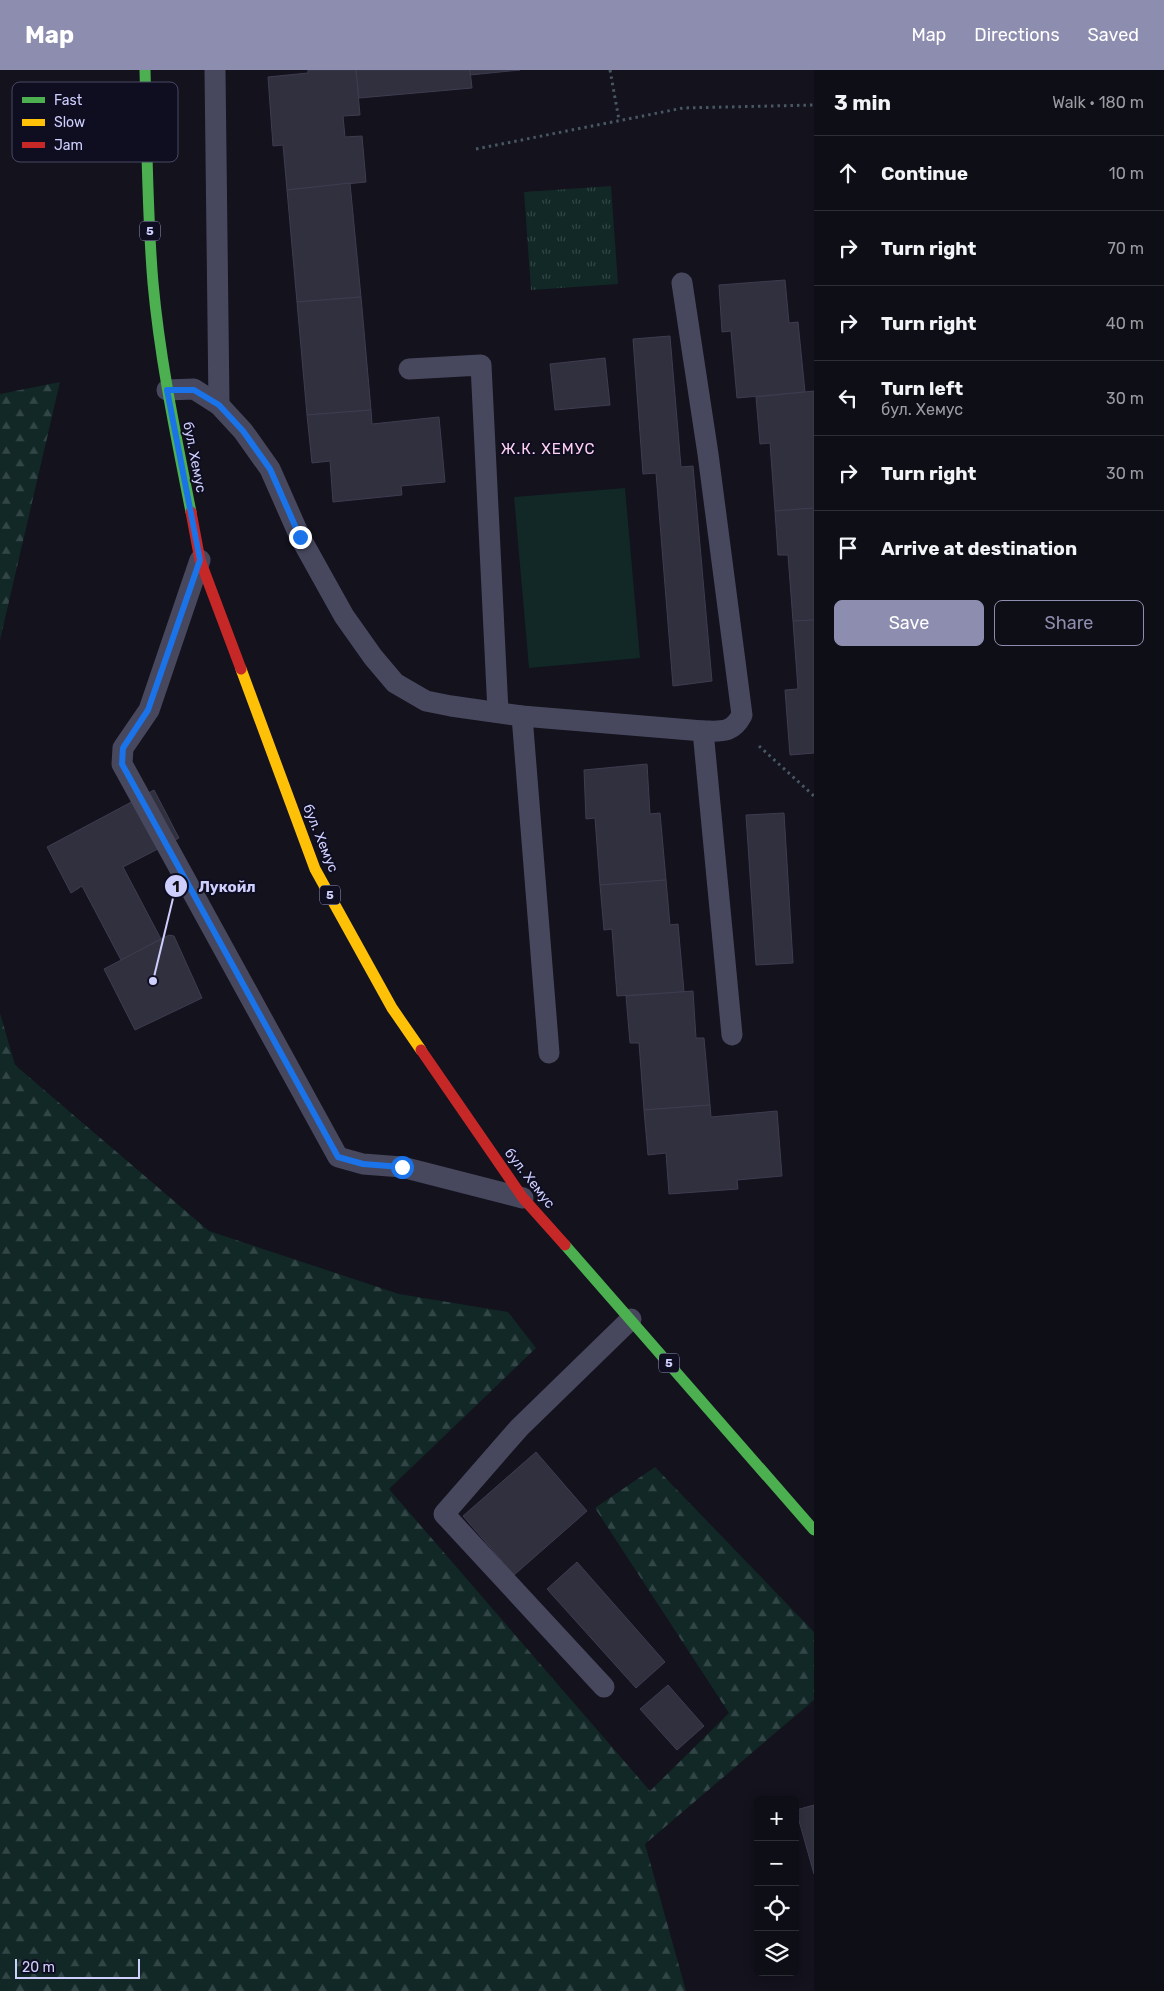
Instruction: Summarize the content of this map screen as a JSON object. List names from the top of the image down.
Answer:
{
  "streets": {
    "main road": ["5", "бул. Хемус"]
  },
  "districts": ["Ж.К. ХЕМУС"],
  "places": ["Лукойл"],
  "legend": ["Fast", "Slow", "Jam"],
  "scale_bar": "20 m",
  "page": {
    "header": "Map",
    "nav": ["Map", "Directions", "Saved"],
    "heading": ["3 min", "Walk · 180 m"],
    "list": [
      ["Continue", "10 m"],
      ["Turn right", "70 m"],
      ["Turn right", "40 m"],
      ["Turn left", "бул. Хемус", "30 m"],
      ["Turn right", "30 m"],
      "Arrive at destination"
    ],
    "buttons": ["Save", "Share"],
    "map_buttons": ["+", "−"],
    "scale": "20 m"
  }
}
